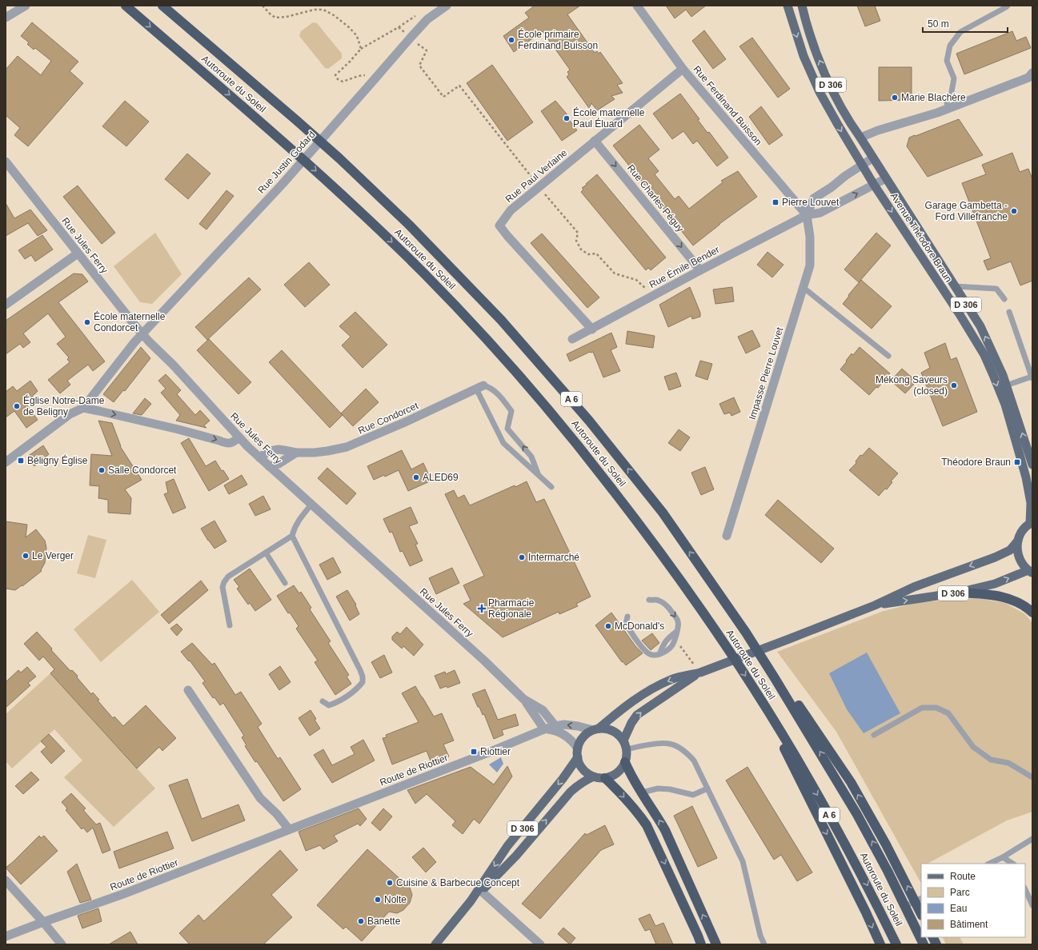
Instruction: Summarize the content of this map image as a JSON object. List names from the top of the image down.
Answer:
{
  "streets": {
    "highway": ["Autoroute du Soleil", "A 6"],
    "main road": ["D 306", "Avenue Théodore Braun"],
    "street": [
      "Rue Ferdinand Buisson",
      "Rue Justin Godard",
      "Rue Paul Verlaine",
      "Rue Charles Péguy",
      "Rue Jules Ferry",
      "Rue Émile Bender",
      "Impasse Pierre Louvet",
      "Rue Condorcet",
      "Route de Riottier"
    ]
  },
  "crossings": [
    ["D 306", "Route de Riottier"],
    ["Rue Ferdinand Buisson", "Rue Paul Verlaine"],
    ["Rue Ferdinand Buisson", "Rue Émile Bender"],
    ["Rue Ferdinand Buisson", "Impasse Pierre Louvet"],
    ["Rue Justin Godard", "Rue Jules Ferry"],
    ["Rue Paul Verlaine", "Rue Charles Péguy"],
    ["Rue Paul Verlaine", "Rue Émile Bender"],
    ["Rue Charles Péguy", "Rue Émile Bender"],
    ["Avenue Théodore Braun", "Rue Émile Bender"],
    ["Rue Jules Ferry", "Rue Condorcet"],
    ["Rue Jules Ferry", "Route de Riottier"],
    ["Rue Émile Bender", "Impasse Pierre Louvet"]
  ],
  "one_way": ["Rue Charles Péguy"],
  "places": {
    "other": [
      "École primaire Ferdinand Buisson",
      "Marie Blachère",
      "École maternelle Paul Éluard",
      "Garage Gambetta - Ford Villefranche",
      "École maternelle Condorcet",
      "Mékong Saveurs (closed)",
      "Église Notre-Dame de Beligny",
      "Salle Condorcet",
      "ALED69",
      "Le Verger",
      "Intermarché",
      "McDonald's",
      "Cuisine & Barbecue Concept",
      "Nolte",
      "Banette"
    ],
    "transit": [
      "Pierre Louvet",
      "Béligny Église",
      "Théodore Braun",
      "Riottier"
    ],
    "health": ["Pharmacie Régionale"]
  },
  "legend": [
    "Route",
    "Parc",
    "Eau",
    "Bâtiment"
  ],
  "scale_bar": "50 m"
}
